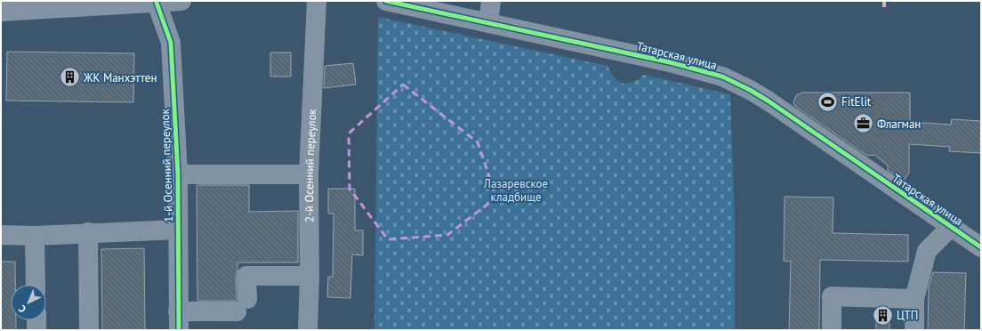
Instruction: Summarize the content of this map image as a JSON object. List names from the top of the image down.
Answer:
{
  "streets": {
    "street": ["Татарская улица", "1-й Осенний переулок", "2-й Осенний переулок"]
  },
  "parks": ["Лазаревское кладбище"],
  "places": {
    "building": ["ЖК Манхэттен", "ЦТП"],
    "sports": ["FitElit"],
    "office": ["Флагман"]
  },
  "north": "bottom left"
}
